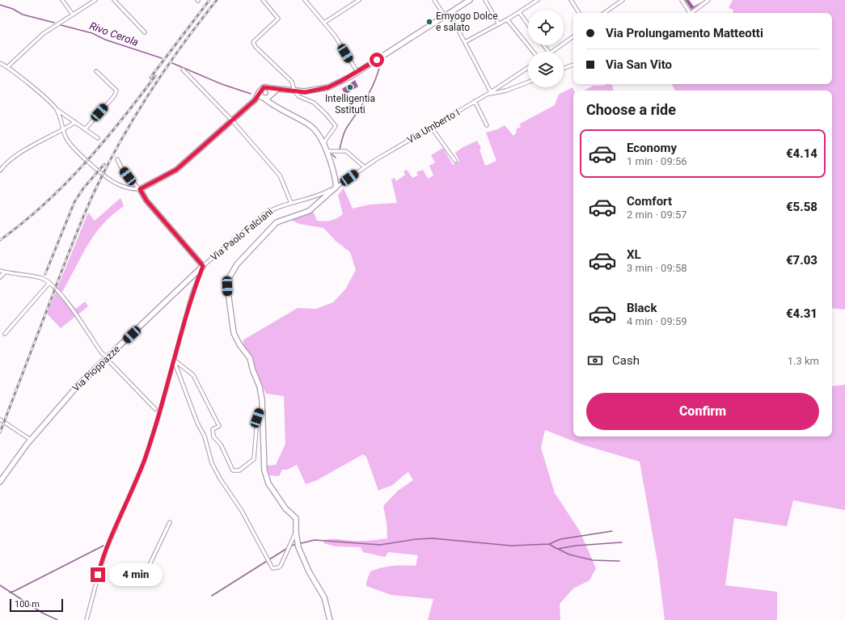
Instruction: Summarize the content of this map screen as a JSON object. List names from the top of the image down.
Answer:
{
  "streets": {
    "street": ["Via Umberto I", "Via Paolo Falciani", "Via Pioppazze"]
  },
  "crossings": [
    ["Via Umberto I", "Via Paolo Falciani"],
    ["Via Paolo Falciani", "Via Pioppazze"]
  ],
  "water": ["Rivo Cerola"],
  "places": ["Emyogo Dolce e salato", "Intelligentia Sstituti"],
  "scale_bar": "100 m",
  "page": {
    "banner": ["Via Prolungamento Matteotti", "Via San Vito"],
    "heading": "Choose a ride",
    "list": [
      {
        "name": "Economy",
        "note": "1 min · 09:56",
        "value": "€4.14"
      },
      {
        "name": "Comfort",
        "note": "2 min · 09:57",
        "value": "€5.58"
      },
      {
        "name": "XL",
        "note": "3 min · 09:58",
        "value": "€7.03"
      },
      {
        "name": "Black",
        "note": "4 min · 09:59",
        "value": "€4.31"
      }
    ],
    "pay": ["Cash", "1.3 km"],
    "buttons": "Confirm",
    "bubble": "4 min",
    "scale": "100 m"
  }
}
